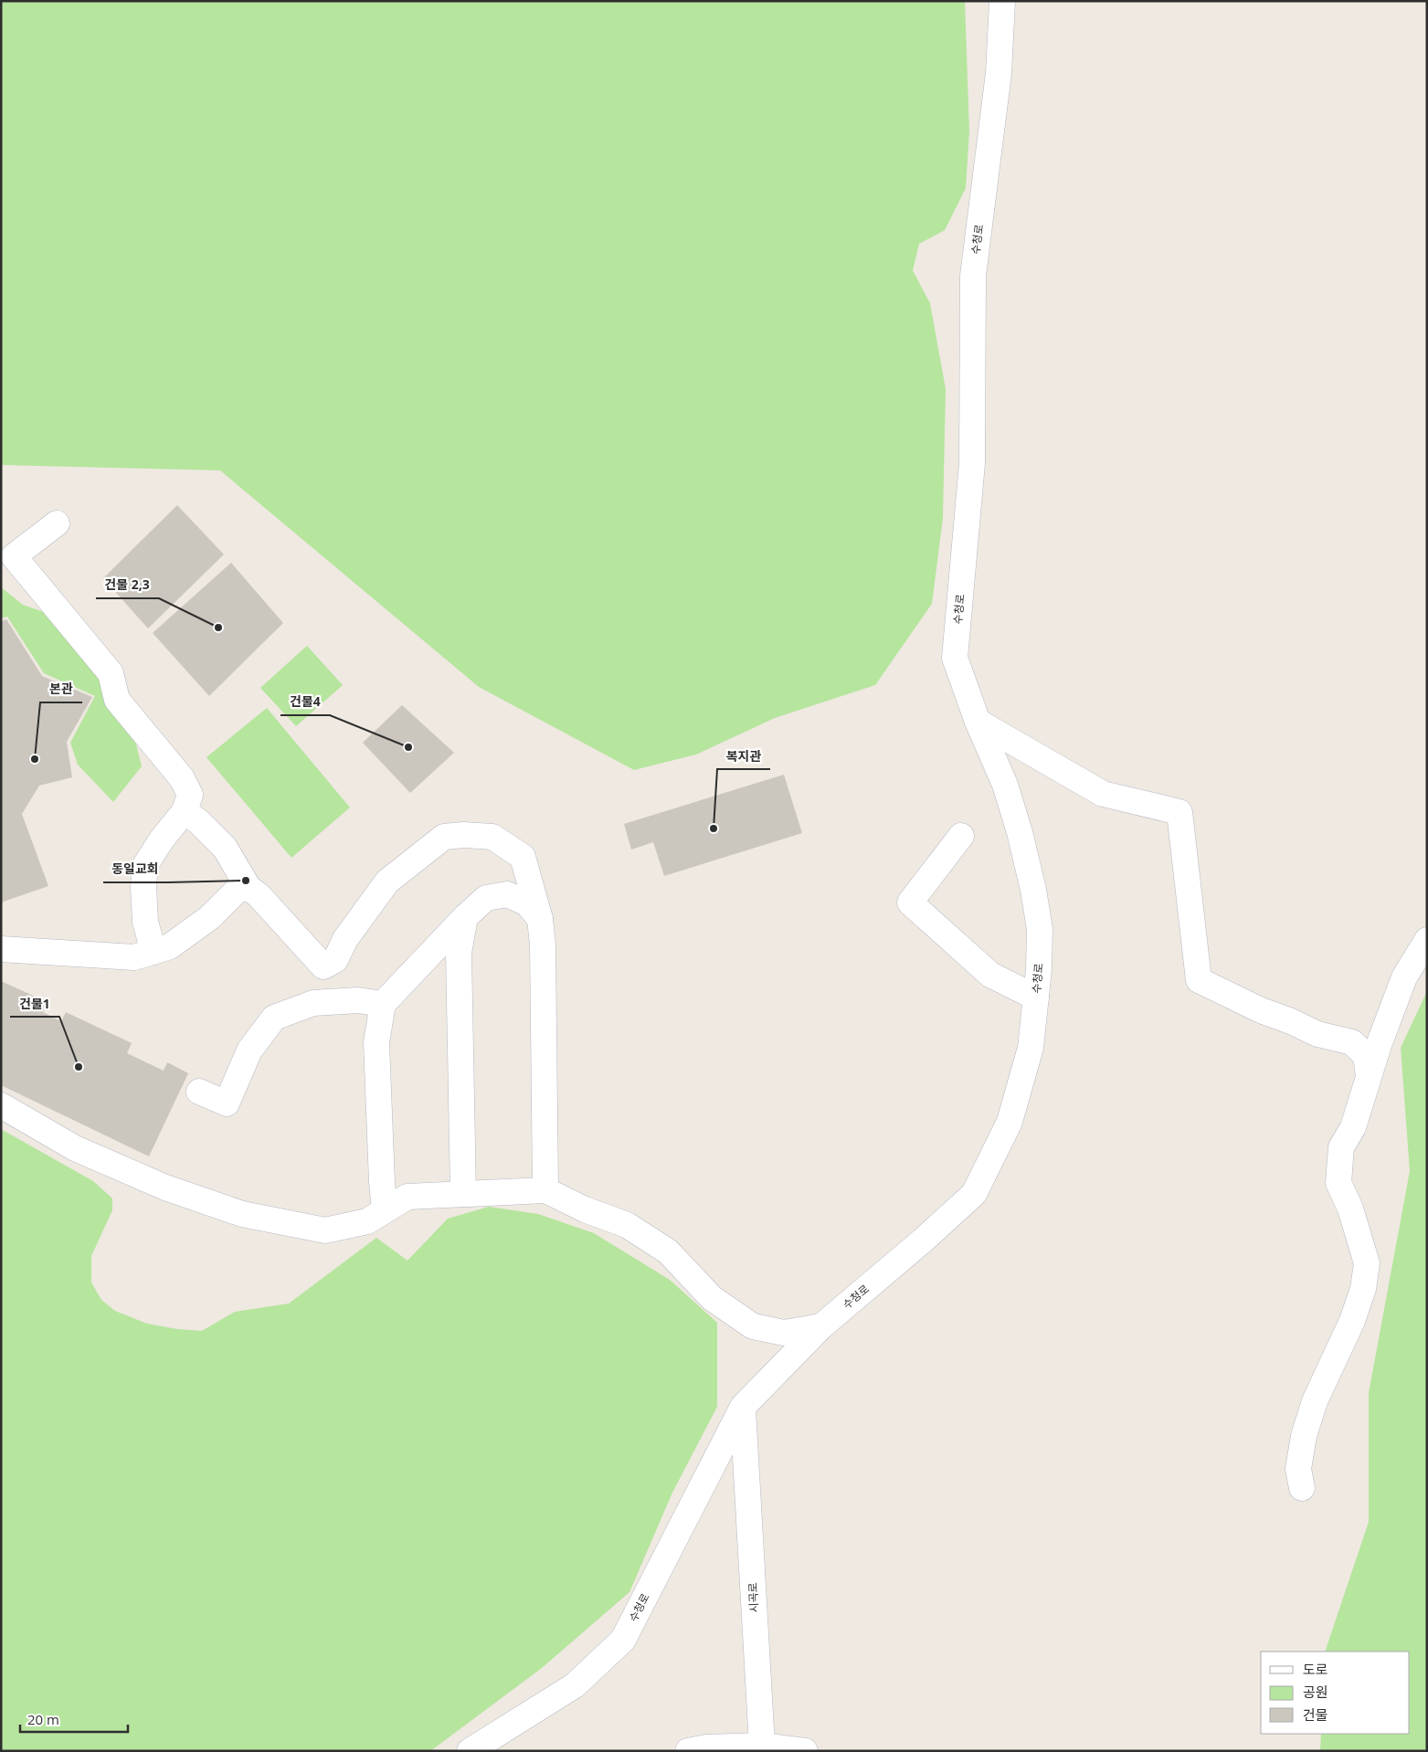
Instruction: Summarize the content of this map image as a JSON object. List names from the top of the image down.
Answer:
{
  "streets": {
    "street": ["수청로", "시곡로"]
  },
  "crossings": [
    ["수청로", "시곡로"]
  ],
  "places": [
    "건물 2,3",
    "건물4",
    "본관",
    "복지관",
    "동일교회",
    "건물1"
  ],
  "legend": ["도로", "공원", "건물"],
  "scale_bar": "20 m"
}
